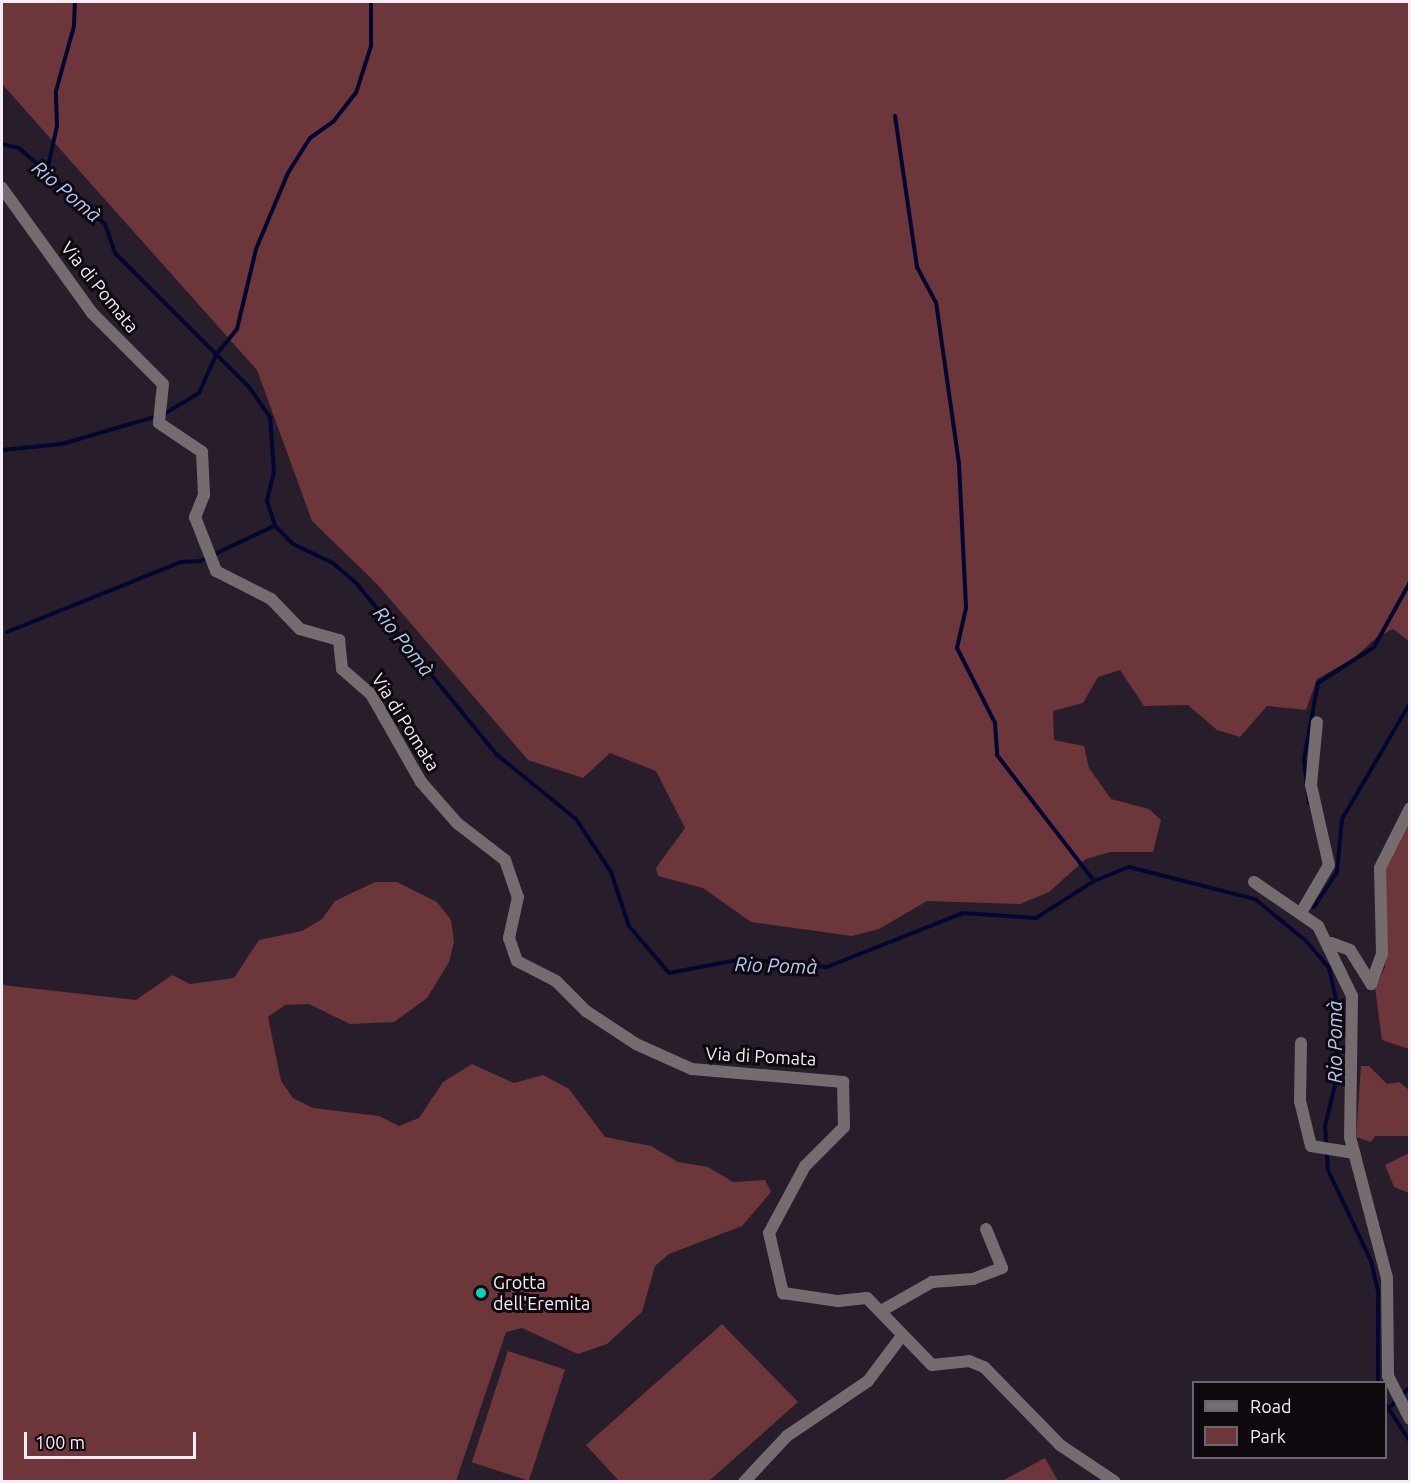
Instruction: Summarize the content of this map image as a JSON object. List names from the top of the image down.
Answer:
{
  "streets": {
    "street": ["Via di Pomata"]
  },
  "water": ["Rio Pomà"],
  "places": ["Grotta dell'Eremita"],
  "legend": ["Road", "Park"],
  "scale_bar": "100 m"
}
